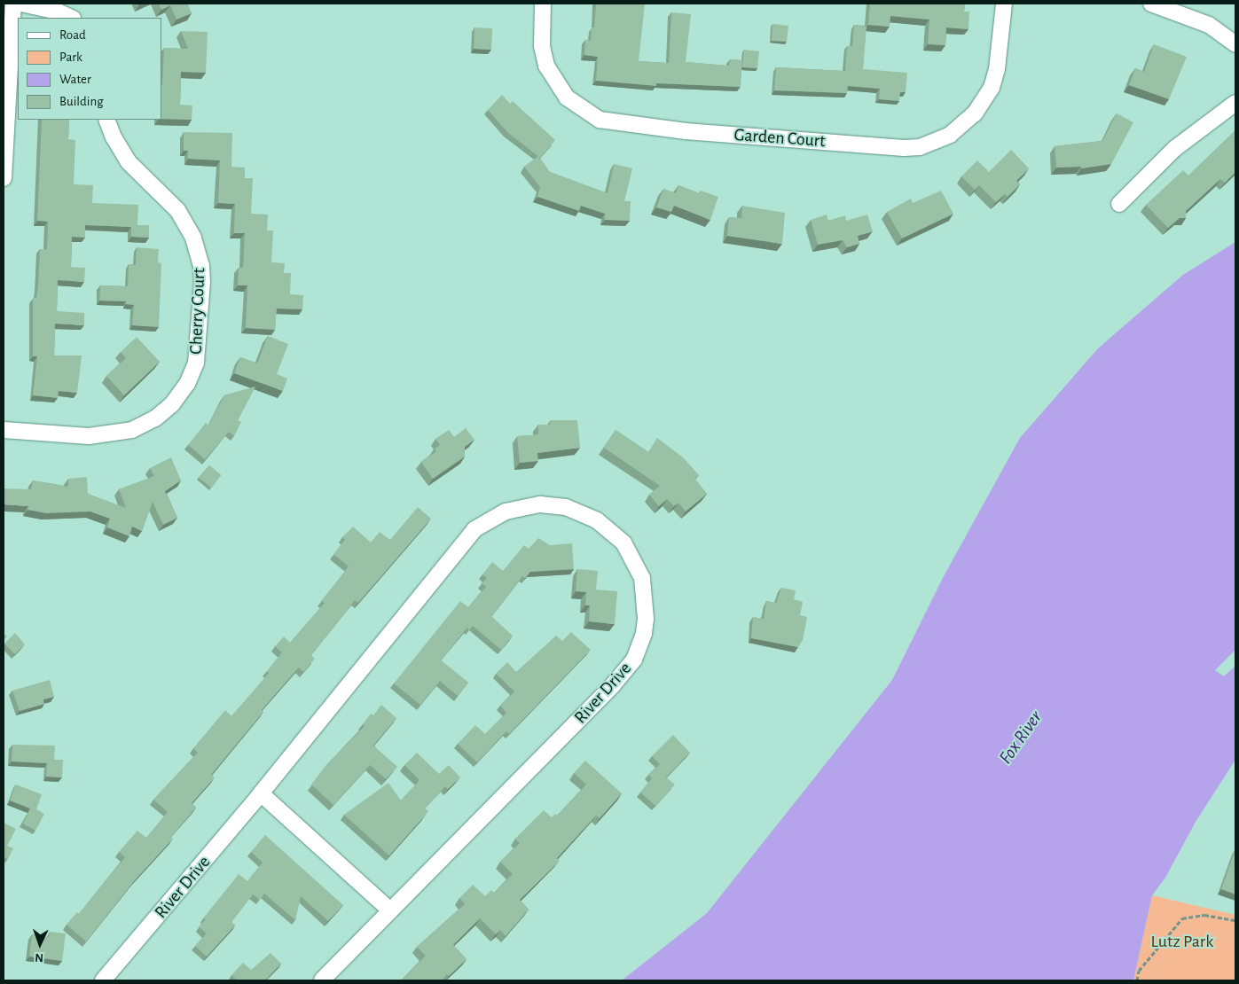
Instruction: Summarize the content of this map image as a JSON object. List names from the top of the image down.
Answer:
{
  "streets": {
    "street": ["Garden Court", "Cherry Court", "River Drive"]
  },
  "water": ["Fox River"],
  "parks": ["Lutz Park"],
  "legend": [
    "Road",
    "Park",
    "Water",
    "Building"
  ],
  "north": "bottom"
}
